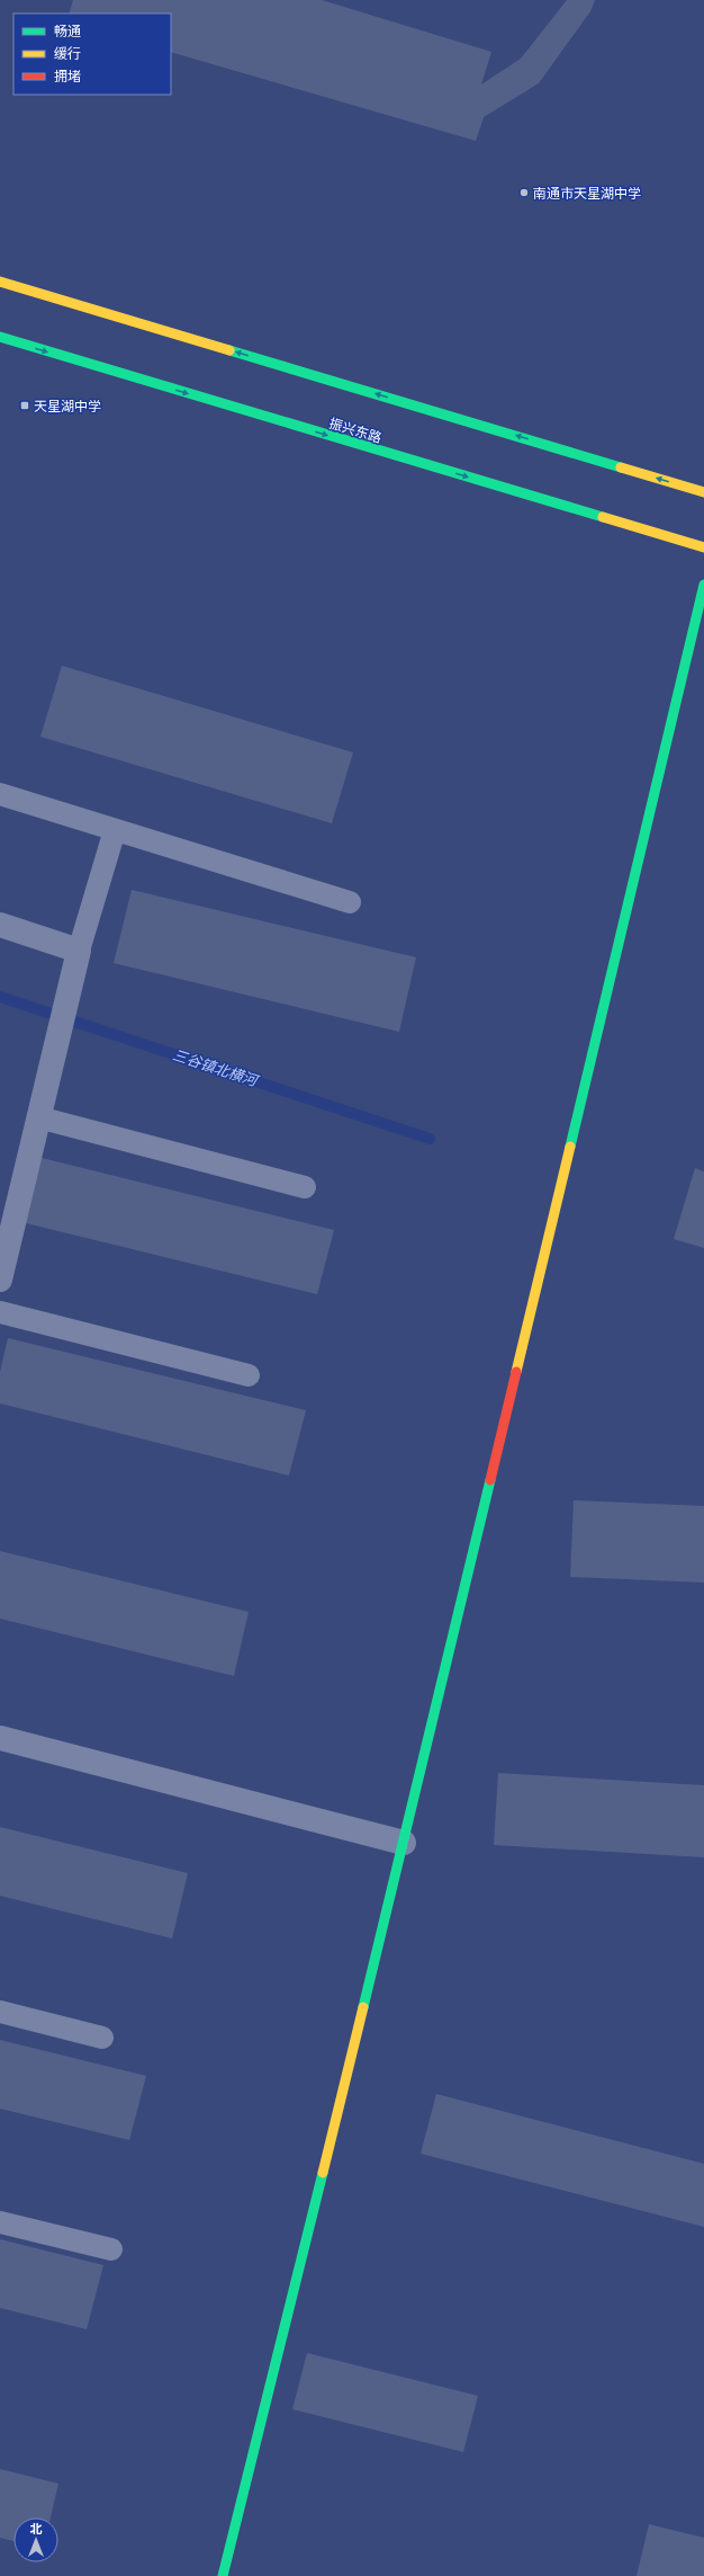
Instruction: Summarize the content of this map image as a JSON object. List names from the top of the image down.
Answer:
{
  "streets": {
    "street": ["振兴东路"]
  },
  "water": ["三谷镇北横河"],
  "places": {
    "other": ["南通市天星湖中学"],
    "transit": ["天星湖中学"]
  },
  "legend": ["畅通", "缓行", "拥堵"],
  "north": "top"
}
